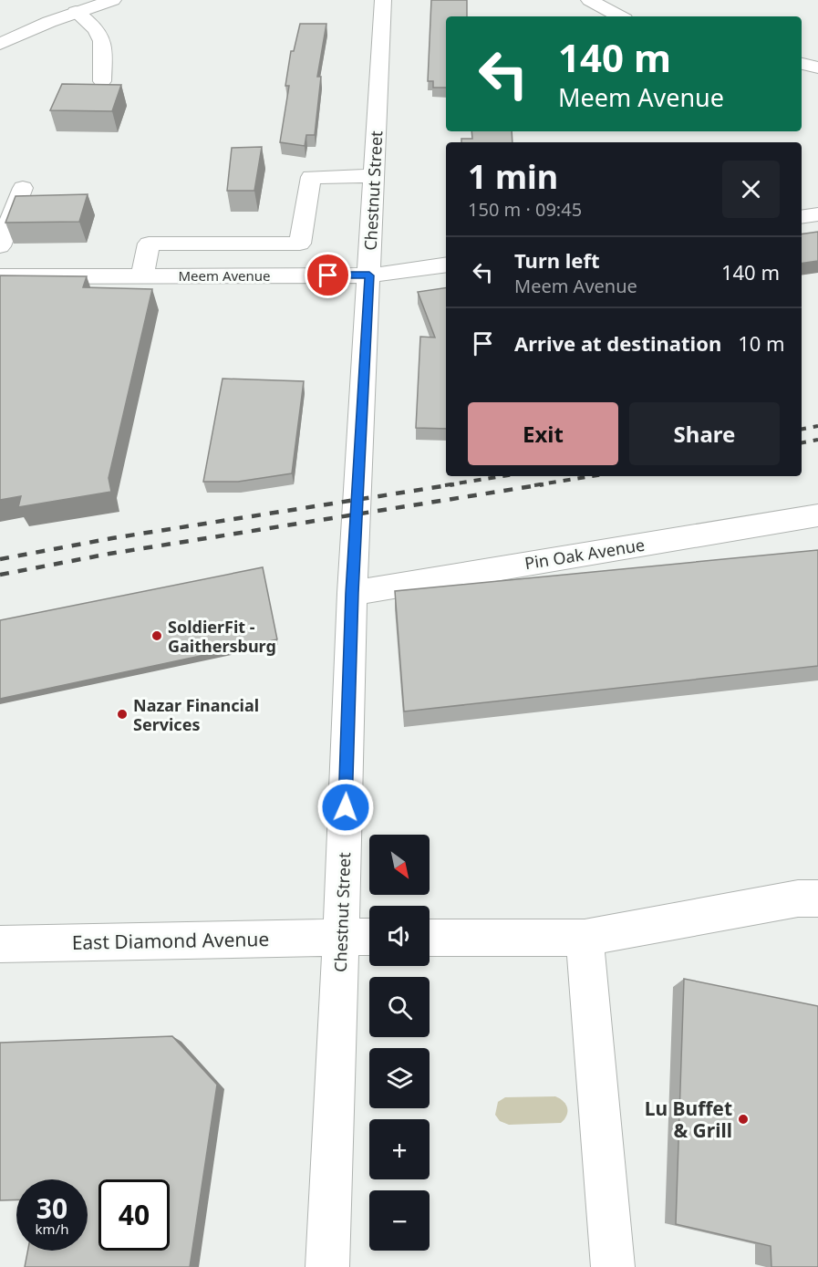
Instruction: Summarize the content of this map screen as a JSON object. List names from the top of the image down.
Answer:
{
  "streets": {
    "street": [
      "Chestnut Street",
      "Meem Avenue",
      "Pin Oak Avenue",
      "East Diamond Avenue"
    ]
  },
  "crossings": [
    ["Chestnut Street", "Meem Avenue"],
    ["Chestnut Street", "Pin Oak Avenue"],
    ["Chestnut Street", "East Diamond Avenue"]
  ],
  "places": ["SoldierFit - Gaithersburg", "Nazar Financial Services", "Lu Buffet & Grill"],
  "north": "bottom right",
  "page": {
    "turn": ["140 m", "Meem Avenue"],
    "heading": ["1 min", "150 m · 09:45"],
    "list": [
      {
        "name": "Turn left",
        "note": "Meem Avenue",
        "value": "140 m"
      },
      {
        "name": "Arrive at destination",
        "value": "10 m"
      }
    ],
    "buttons": ["Exit", "Share"],
    "map_buttons": ["+", "−"],
    "speed": "30 km/h",
    "limit": "40"
  }
}
